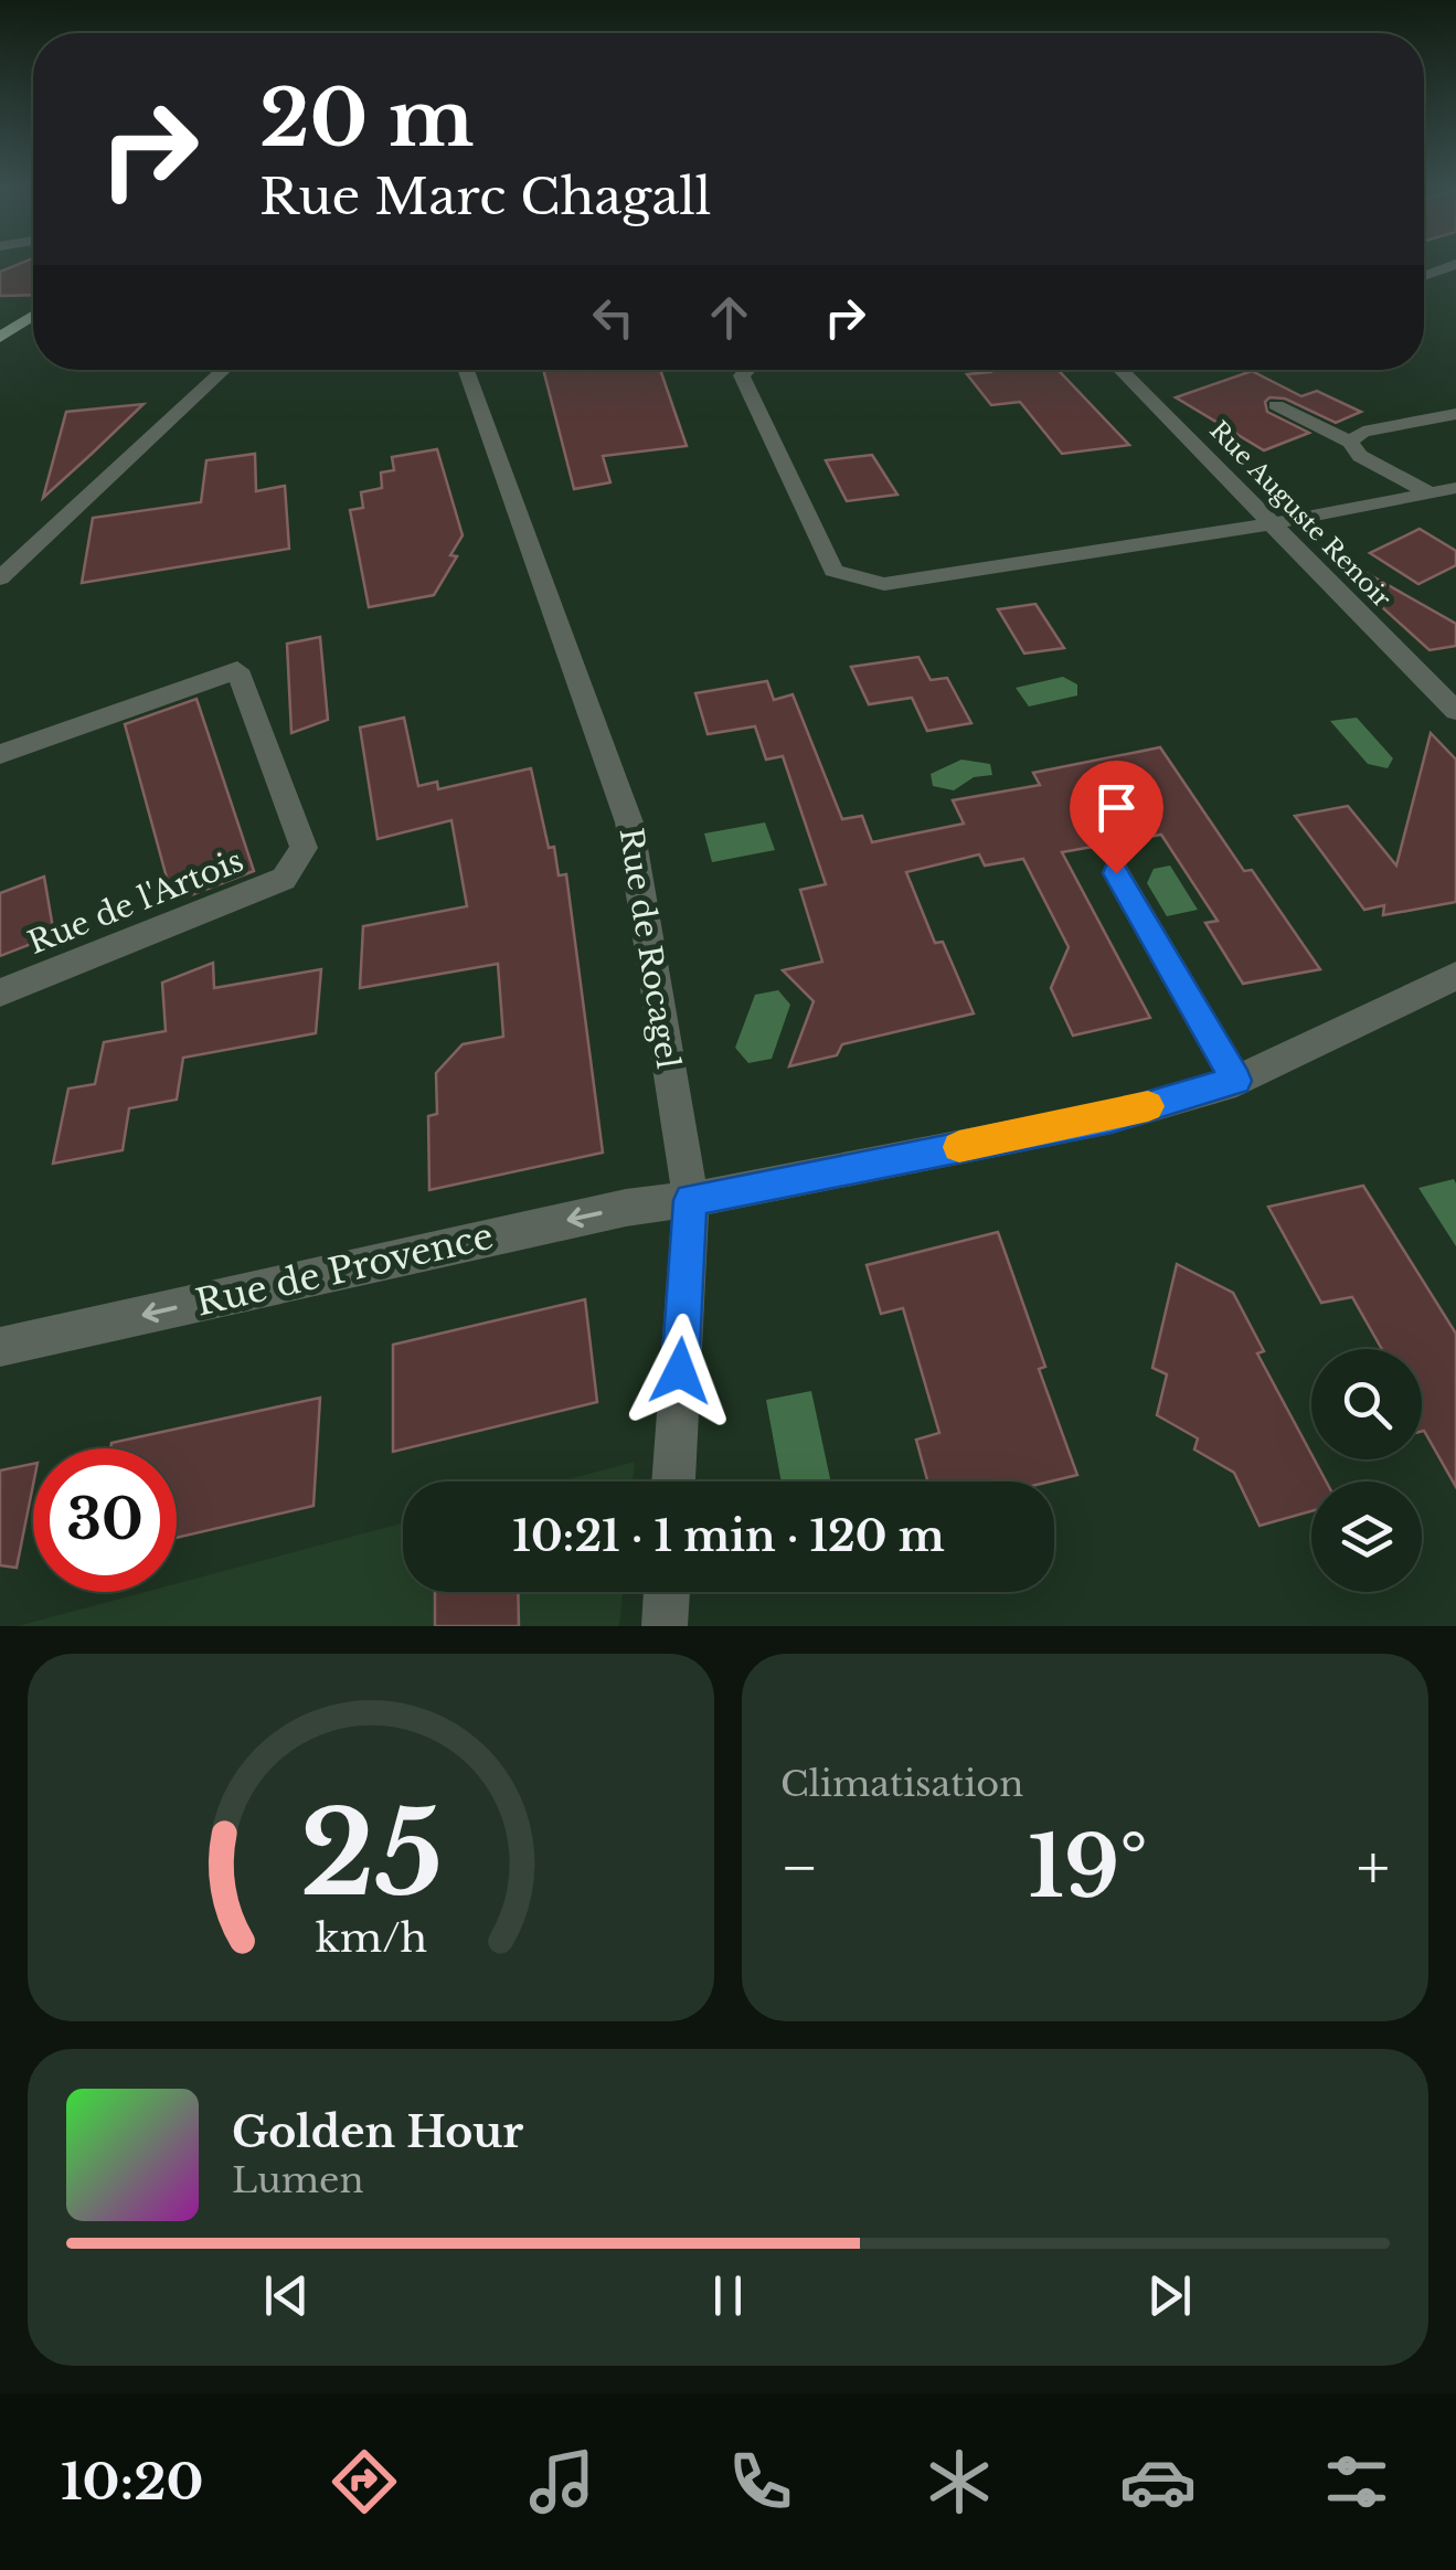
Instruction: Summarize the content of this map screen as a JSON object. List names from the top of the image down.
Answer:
{
  "streets": {
    "street": [
      "Rue Auguste Renoir",
      "Rue de l'Artois",
      "Rue de Rocagel",
      "Rue de Provence"
    ]
  },
  "crossings": [
    ["Rue de Rocagel", "Rue de Provence"]
  ],
  "one_way": ["Rue de Provence"],
  "page": {
    "turn": ["20 m", "Rue Marc Chagall"],
    "limit": "30",
    "trip": "10:21 · 1 min · 120 m",
    "tile": "Climatisation",
    "heat": ["−", "19°", "+"],
    "song": ["Golden Hour", "Lumen"],
    "tabs": "10:20",
    "gauge": ["25", "km/h"]
  }
}
